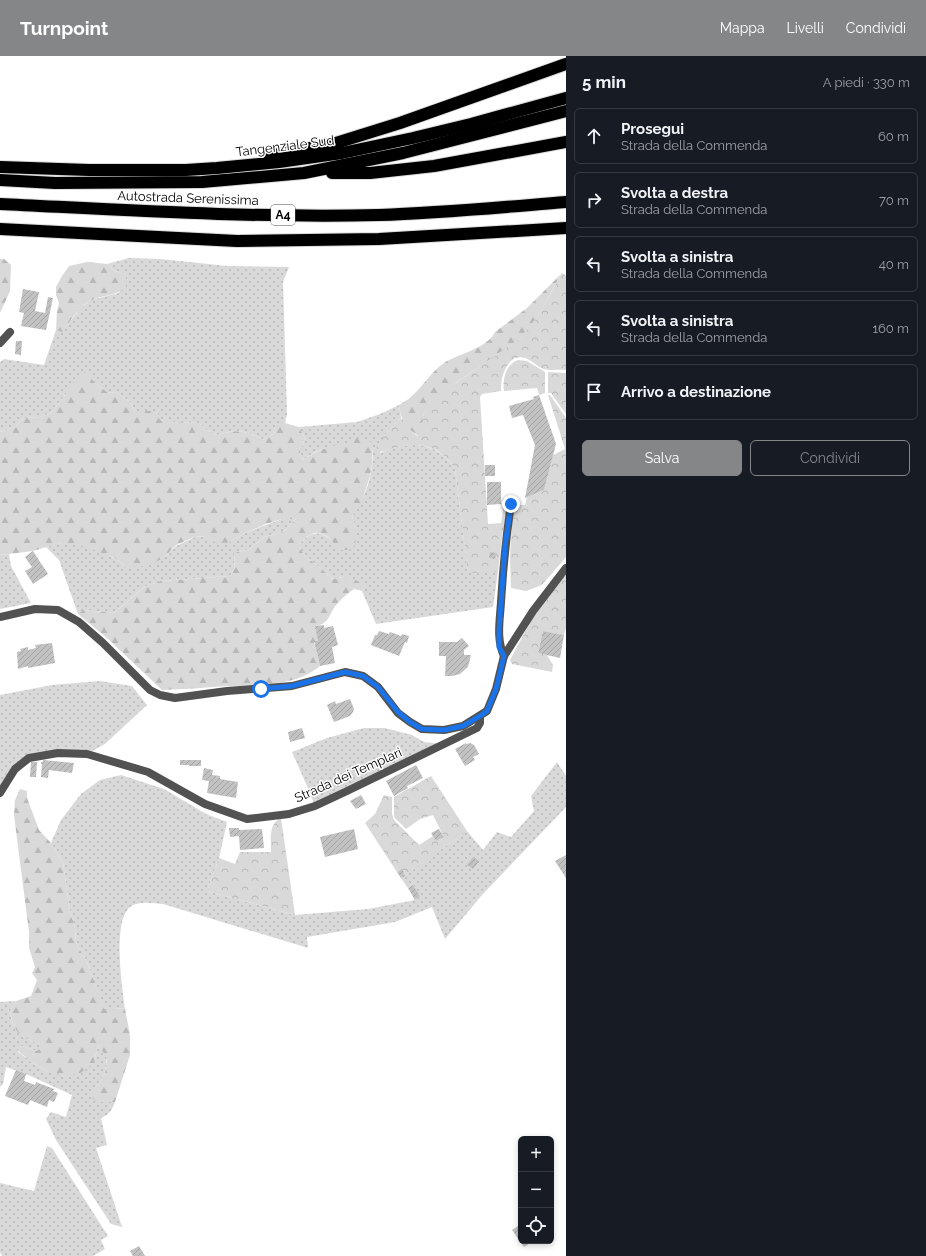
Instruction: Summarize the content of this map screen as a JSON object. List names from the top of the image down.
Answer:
{
  "streets": {
    "highway": ["Tangenziale Sud", "Autostrada Serenissima", "A4"],
    "street": ["Strada dei Templari"]
  },
  "page": {
    "header": "Turnpoint",
    "nav": ["Mappa", "Livelli", "Condividi"],
    "heading": ["5 min", "A piedi · 330 m"],
    "list": [
      ["Prosegui", "Strada della Commenda", "60 m"],
      ["Svolta a destra", "Strada della Commenda", "70 m"],
      ["Svolta a sinistra", "Strada della Commenda", "40 m"],
      ["Svolta a sinistra", "Strada della Commenda", "160 m"],
      "Arrivo a destinazione"
    ],
    "buttons": ["Salva", "Condividi"],
    "map_buttons": ["+", "−"]
  }
}
